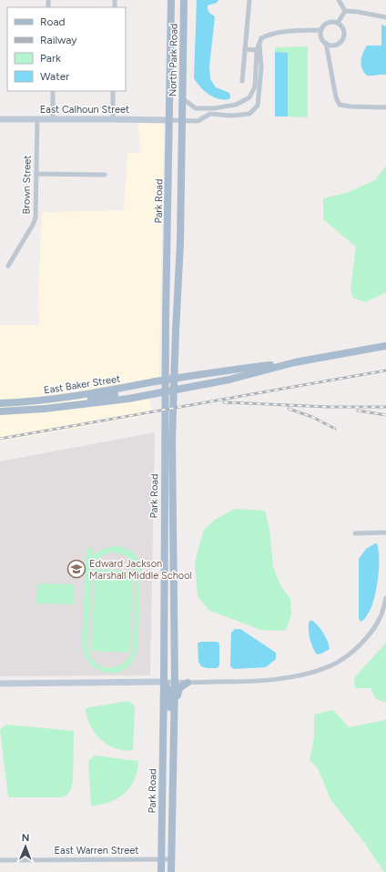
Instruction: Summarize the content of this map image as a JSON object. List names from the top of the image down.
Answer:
{
  "streets": {
    "main road": ["North Park Road", "Park Road", "East Baker Street"],
    "street": ["East Calhoun Street", "Brown Street", "East Warren Street"]
  },
  "crossings": [
    ["North Park Road", "East Calhoun Street"],
    ["North Park Road", "Park Road"],
    ["East Calhoun Street", "Brown Street"],
    ["East Calhoun Street", "Park Road"],
    ["Park Road", "East Baker Street"],
    ["Park Road", "East Warren Street"]
  ],
  "places": {
    "school or university": ["Edward Jackson Marshall Middle School"]
  },
  "legend": [
    "Road",
    "Railway",
    "Park",
    "Water"
  ],
  "north": "top"
}
